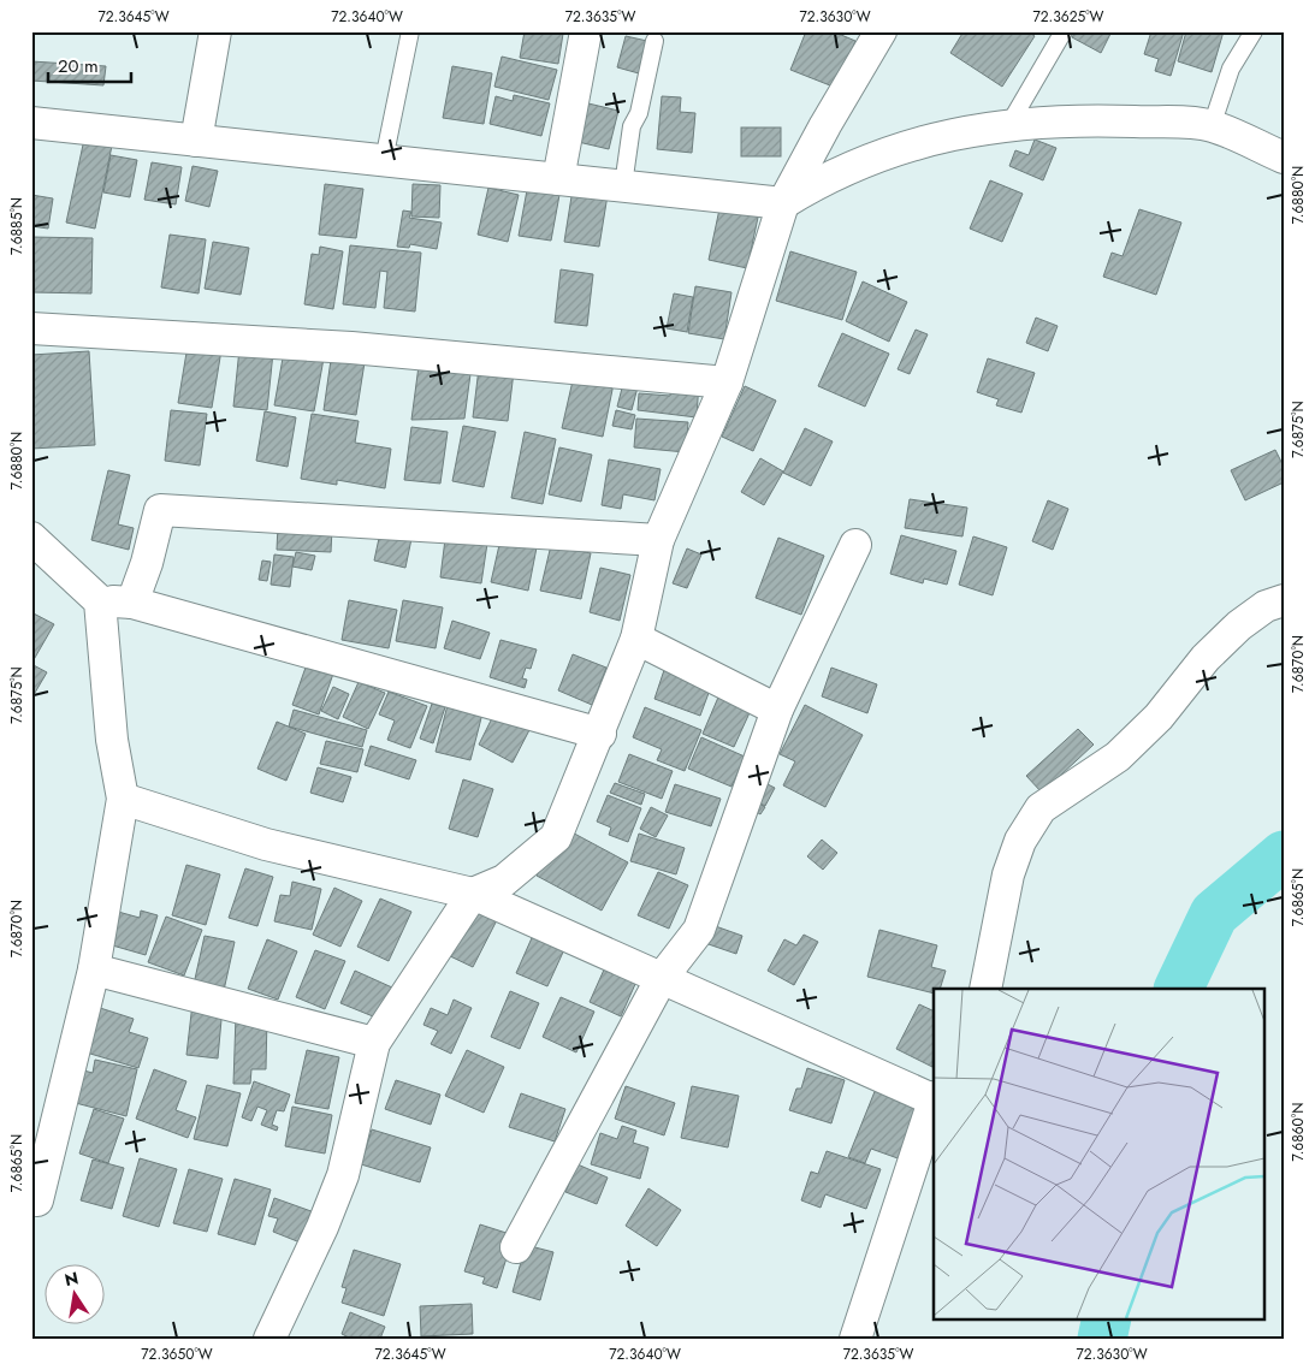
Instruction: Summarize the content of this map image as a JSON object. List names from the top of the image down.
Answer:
{
  "scale_bar": "20 m",
  "north": "top",
  "coordinates": [
    "72.3645°W",
    "72.3640°W",
    "72.3635°W",
    "72.3630°W",
    "72.3625°W",
    "7.6880°N",
    "7.6885°N",
    "7.6875°N",
    "7.6870°N",
    "7.6865°N",
    "7.6860°N",
    "72.3650°W"
  ]
}
